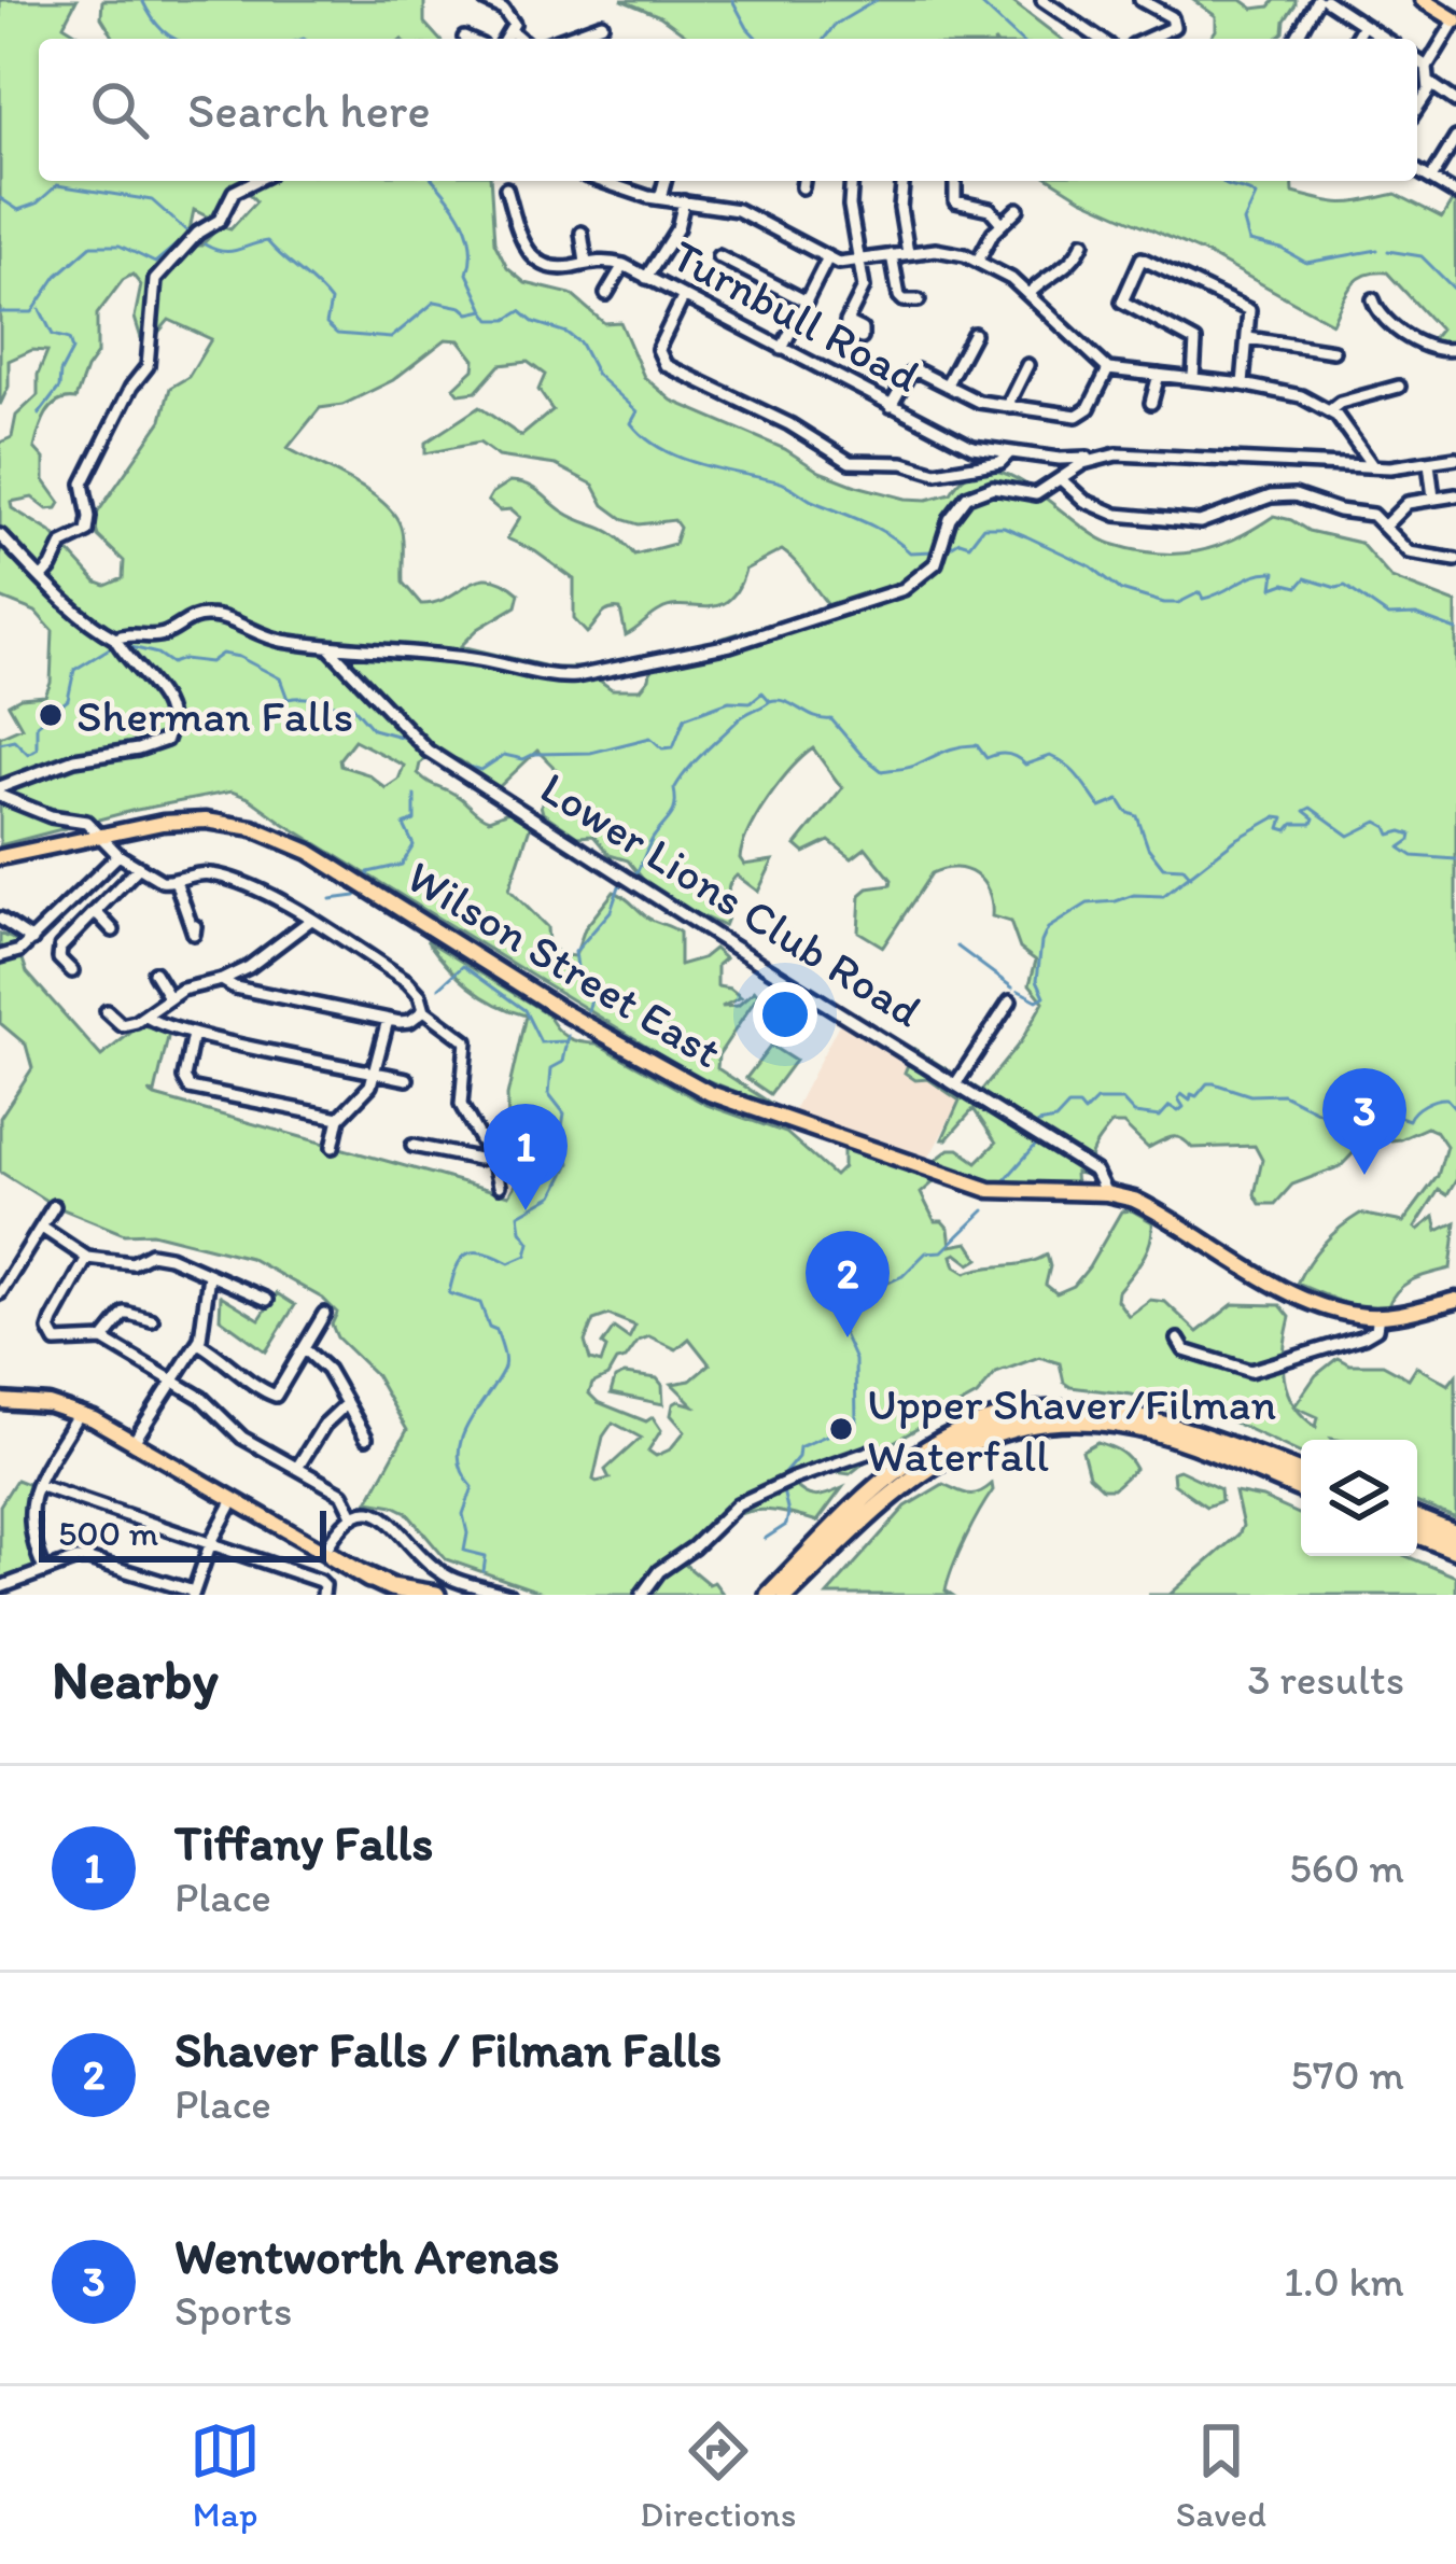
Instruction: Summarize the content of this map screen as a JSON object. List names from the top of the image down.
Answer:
{
  "streets": {
    "main road": ["Wilson Street East"],
    "street": ["Turnbull Road", "Lower Lions Club Road"]
  },
  "crossings": [
    ["Lower Lions Club Road", "Wilson Street East"]
  ],
  "places": ["Sherman Falls", "Upper Shaver/Filman Waterfall"],
  "scale_bar": "500 m",
  "page": {
    "search": "Search here",
    "pins": ["3", "1", "2"],
    "scale": "500 m",
    "heading": ["Nearby", "3 results"],
    "list": [
      {
        "mark": "1",
        "name": "Tiffany Falls",
        "note": "Place",
        "value": "560 m"
      },
      {
        "mark": "2",
        "name": "Shaver Falls / Filman Falls",
        "note": "Place",
        "value": "570 m"
      },
      {
        "mark": "3",
        "name": "Wentworth Arenas",
        "note": "Sports",
        "value": "1.0 km"
      }
    ],
    "nav": ["Map", "Directions", "Saved"]
  }
}
